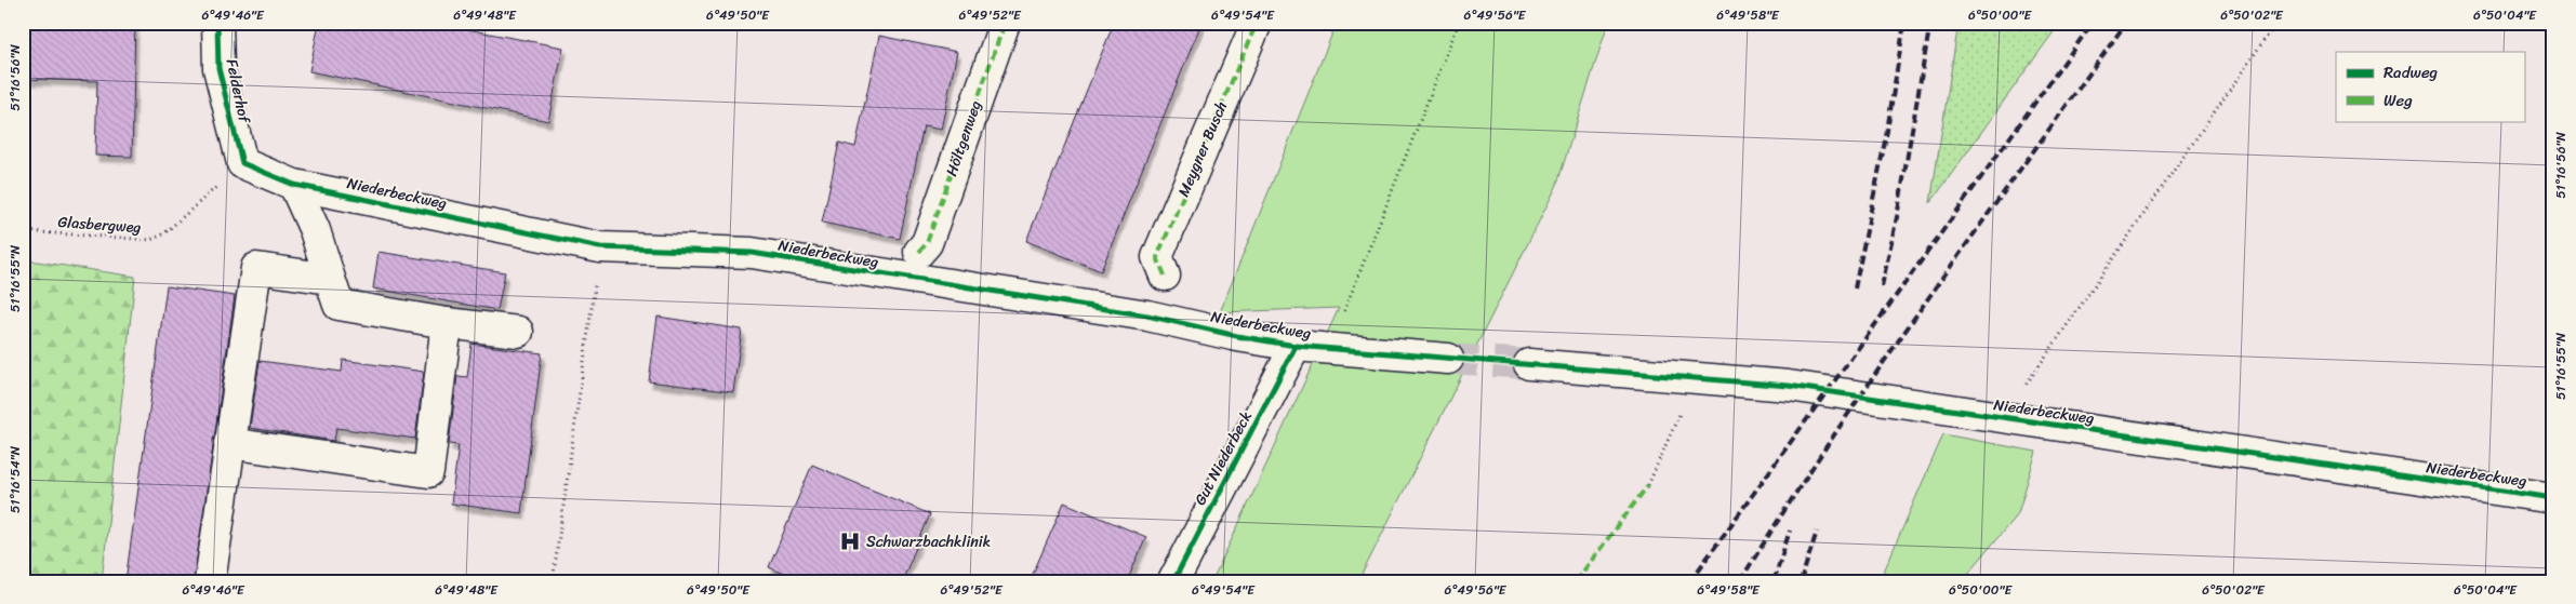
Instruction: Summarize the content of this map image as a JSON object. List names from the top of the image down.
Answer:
{
  "streets": {
    "street": [
      "Felderhof",
      "Höltgenweg",
      "Meygner Busch",
      "Niederbeckweg",
      "Gut Niederbeck"
    ],
    "path": ["Glasbergweg"]
  },
  "crossings": [
    ["Felderhof", "Niederbeckweg"],
    ["Felderhof", "Glasbergweg"],
    ["Niederbeckweg", "Glasbergweg"],
    ["Niederbeckweg", "Gut Niederbeck"]
  ],
  "places": {
    "hospital": ["Schwarzbachklinik"]
  },
  "legend": ["Radweg", "Weg"],
  "coordinates": [
    "6°49'46\"E",
    "6°49'48\"E",
    "6°49'50\"E",
    "6°49'52\"E",
    "6°49'54\"E",
    "6°49'56\"E",
    "6°49'58\"E",
    "6°50'00\"E",
    "6°50'02\"E",
    "6°50'04\"E",
    "51°16'56\"N",
    "51°16'55\"N",
    "51°16'54\"N"
  ]
}
